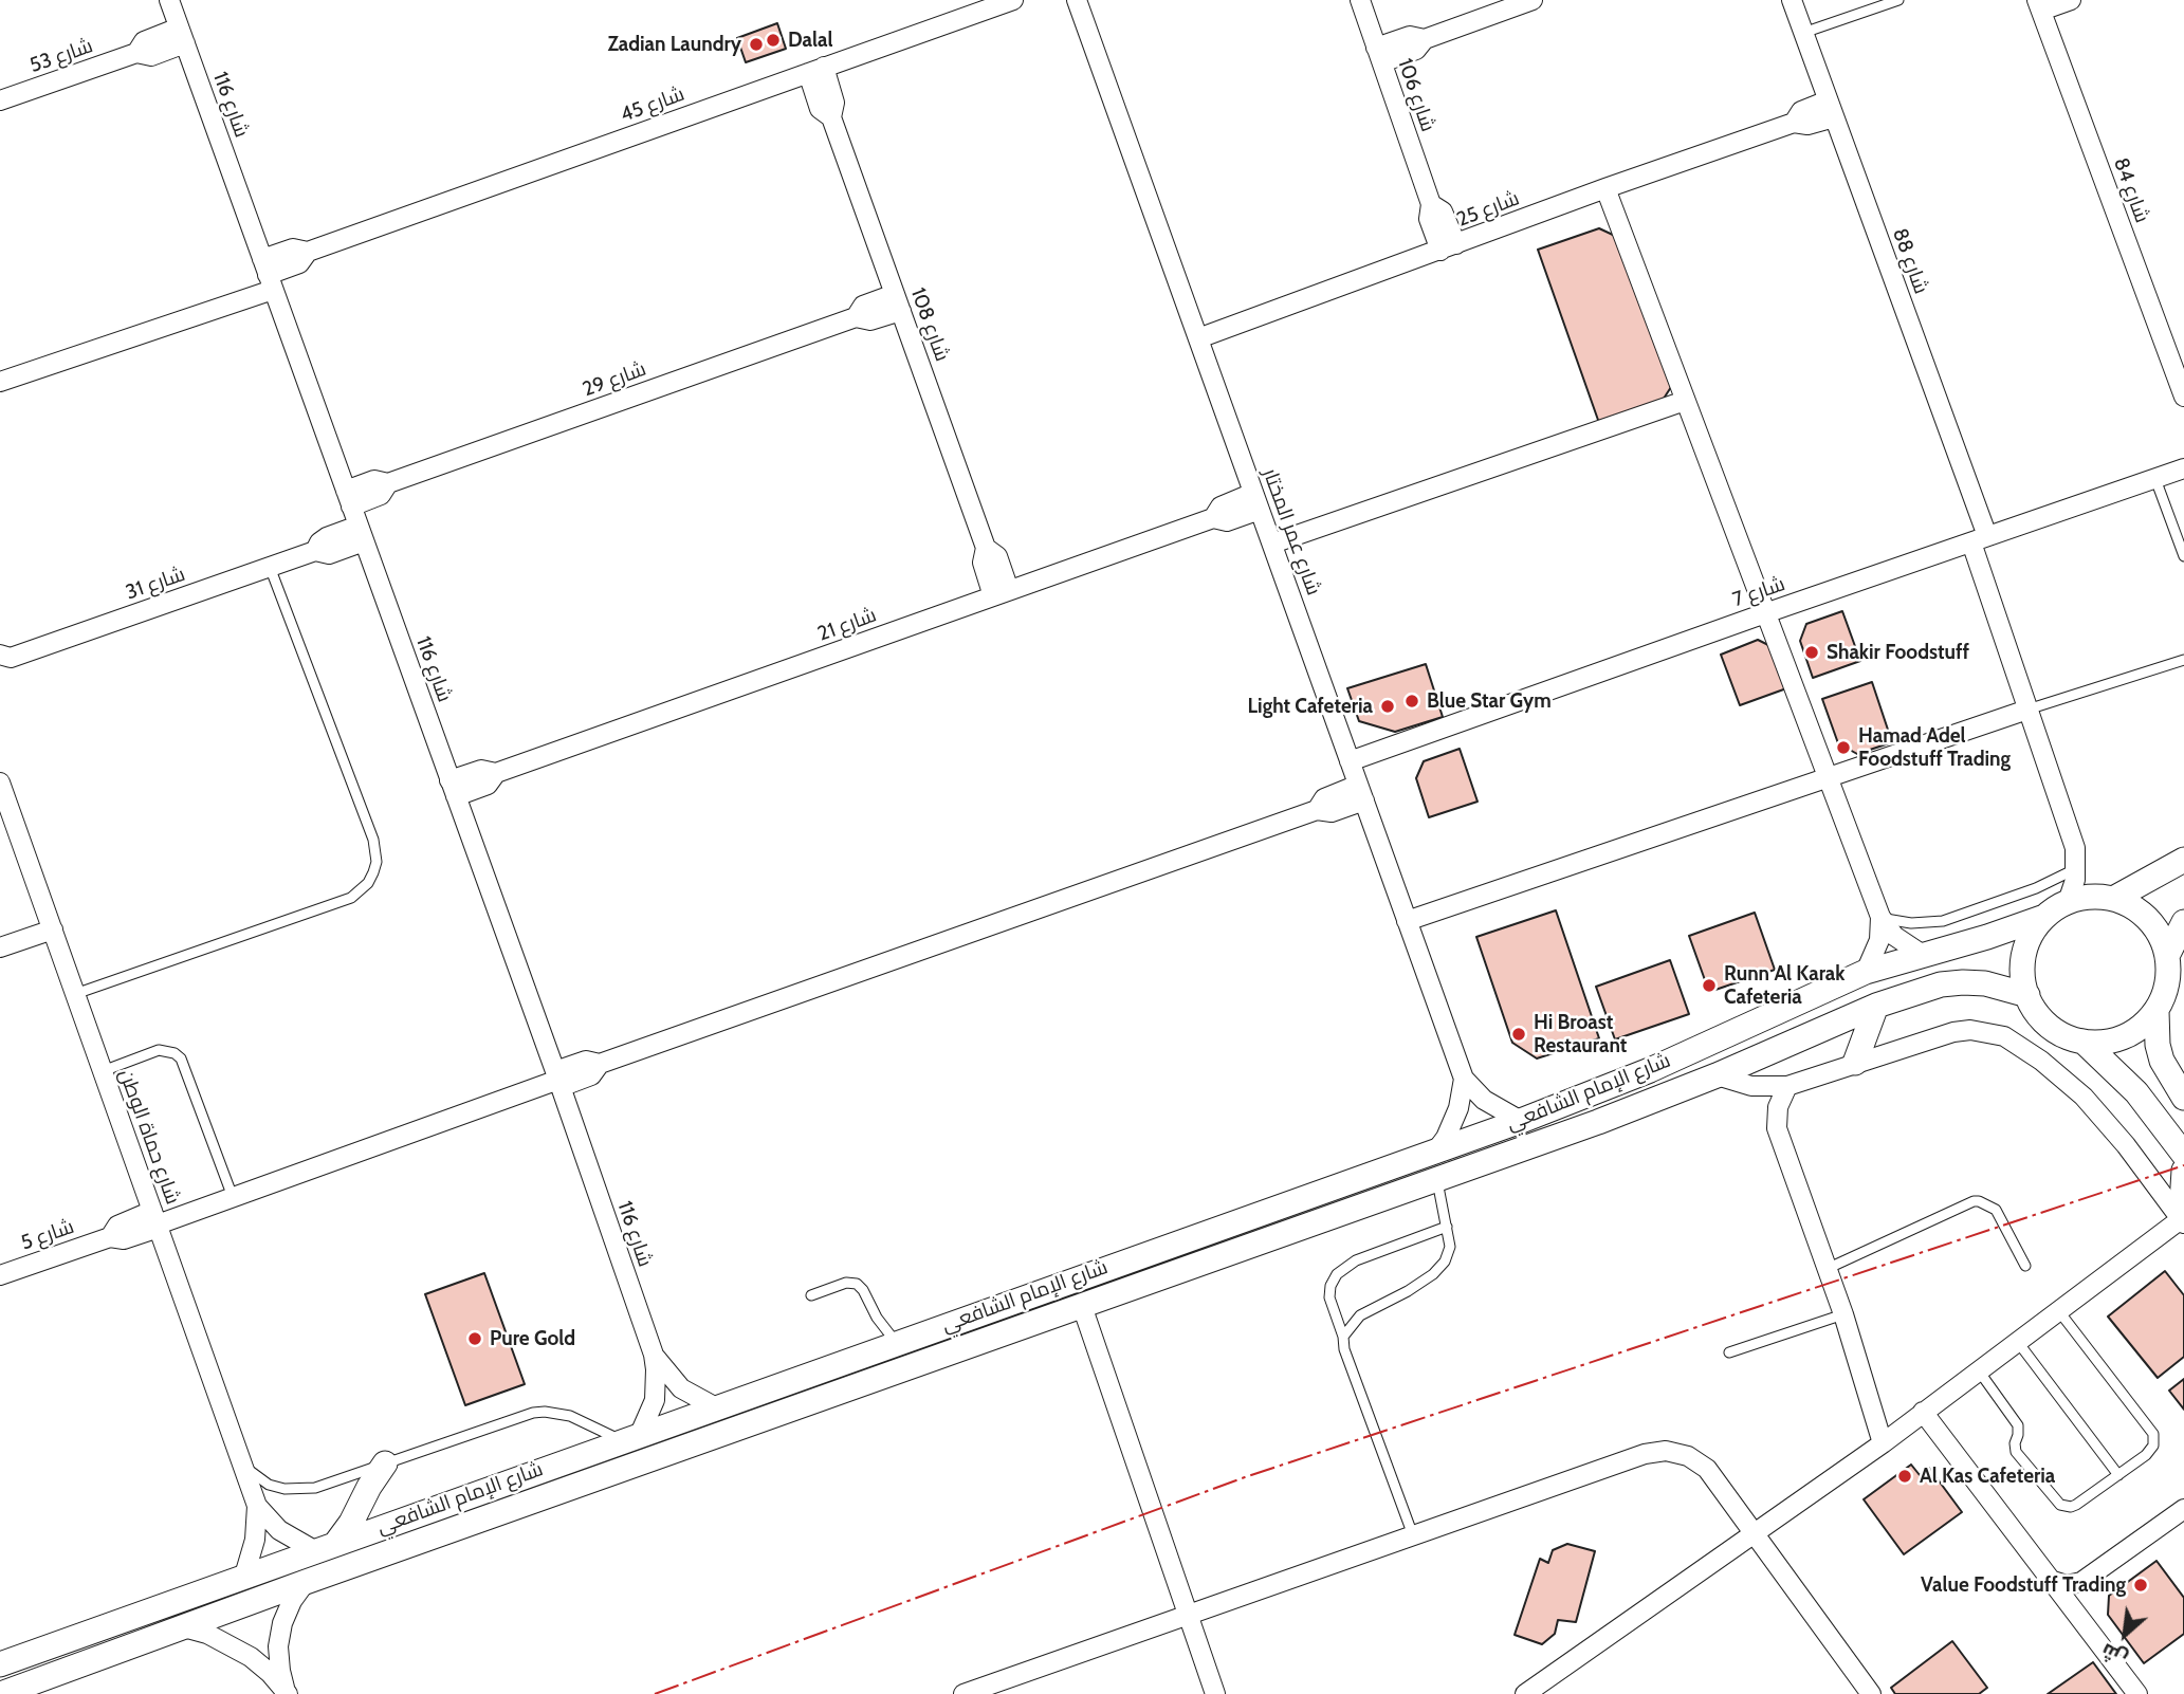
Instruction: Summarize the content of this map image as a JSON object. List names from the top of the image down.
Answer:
{
  "streets": {
    "street": [
      "شارع 53",
      "شارع 106",
      "شارع 116",
      "شارع 45",
      "شارع 84",
      "شارع 25",
      "شارع 88",
      "شارع 108",
      "شارع 29",
      "شارع عمر المختار",
      "شارع 31",
      "شارع 7",
      "شارع 21",
      "شارع الإمام الشافعي",
      "شارع حماة الوطن",
      "شارع 5"
    ]
  },
  "crossings": [
    ["شارع 53", "شارع 116"],
    ["شارع 106", "شارع 25"],
    ["شارع 116", "شارع 45"],
    ["شارع 116", "شارع 29"],
    ["شارع 116", "شارع 31"],
    ["شارع 116", "شارع 21"],
    ["شارع 116", "شارع الإمام الشافعي"],
    ["شارع 116", "شارع 5"],
    ["شارع 45", "شارع 108"],
    ["شارع 25", "شارع 88"],
    ["شارع 25", "شارع عمر المختار"],
    ["شارع 88", "شارع 7"],
    ["شارع 108", "شارع 29"],
    ["شارع 108", "شارع 21"],
    ["شارع عمر المختار", "شارع 7"],
    ["شارع عمر المختار", "شارع 21"],
    ["شارع عمر المختار", "شارع الإمام الشافعي"],
    ["شارع عمر المختار", "شارع 5"],
    ["شارع الإمام الشافعي", "شارع حماة الوطن"],
    ["شارع حماة الوطن", "شارع 5"]
  ],
  "places": [
    "Dalal",
    "Zadian Laundry",
    "Shakir Foodstuff",
    "Blue Star Gym",
    "Light Cafeteria",
    "Hamad Adel Foodstuff Trading",
    "Runn Al Karak Cafeteria",
    "Hi Broast Restaurant",
    "Pure Gold",
    "Al Kas Cafeteria",
    "Value Foodstuff Trading"
  ],
  "north": "bottom left"
}
